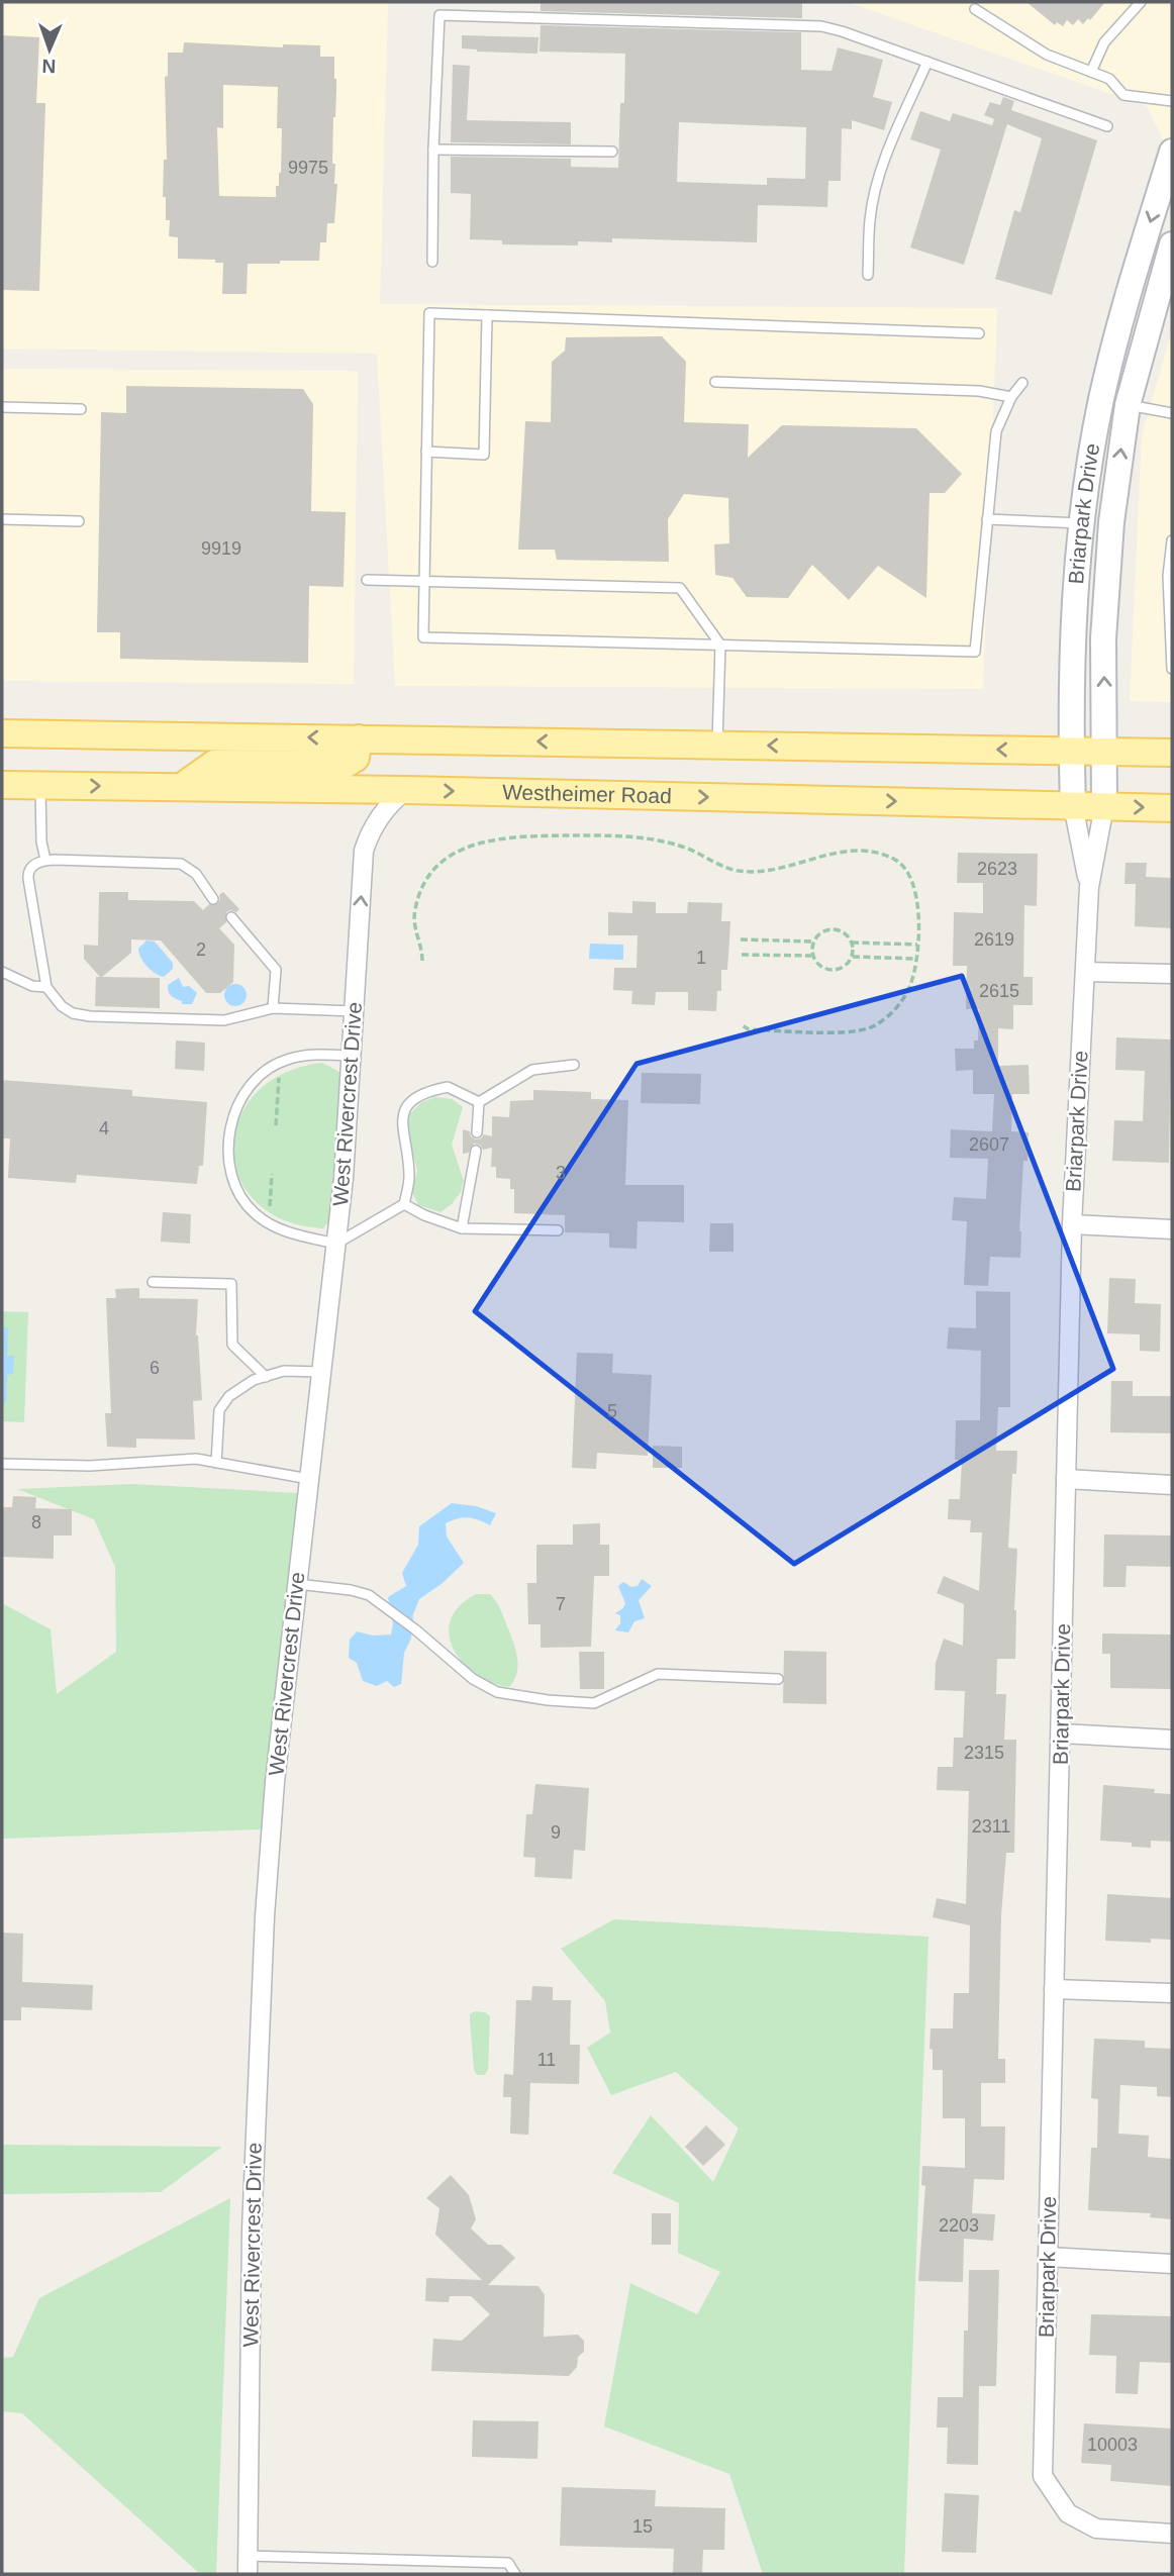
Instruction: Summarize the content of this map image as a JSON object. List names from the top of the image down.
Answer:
{
  "streets": {
    "main road": ["Westheimer Road"],
    "street": ["Briarpark Drive", "West Rivercrest Drive"]
  },
  "crossings": [
    ["Briarpark Drive", "Westheimer Road"],
    ["Westheimer Road", "West Rivercrest Drive"]
  ],
  "house_numbers": [
    "9975",
    "9919",
    "2623",
    "2619",
    "2",
    "1",
    "2615",
    "4",
    "2607",
    "3",
    "6",
    "5",
    "8",
    "7",
    "2315",
    "2311",
    "9",
    "11",
    "2203",
    "10003",
    "15"
  ],
  "north": "bottom"
}
